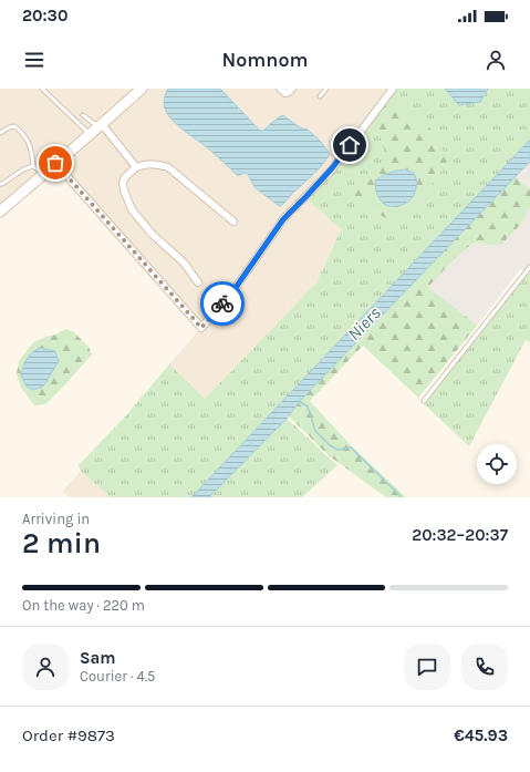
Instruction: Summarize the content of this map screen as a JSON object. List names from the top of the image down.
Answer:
{
  "water": ["Niers"],
  "page": {
    "status": "20:30",
    "header": "Nomnom",
    "heading": ["2 min", "Arriving in", "20:32–20:37"],
    "panel": [
      "Sam",
      "Courier · 4.5",
      "Order #9873",
      "€45.93"
    ],
    "bar": "On the way · 220 m"
  }
}
